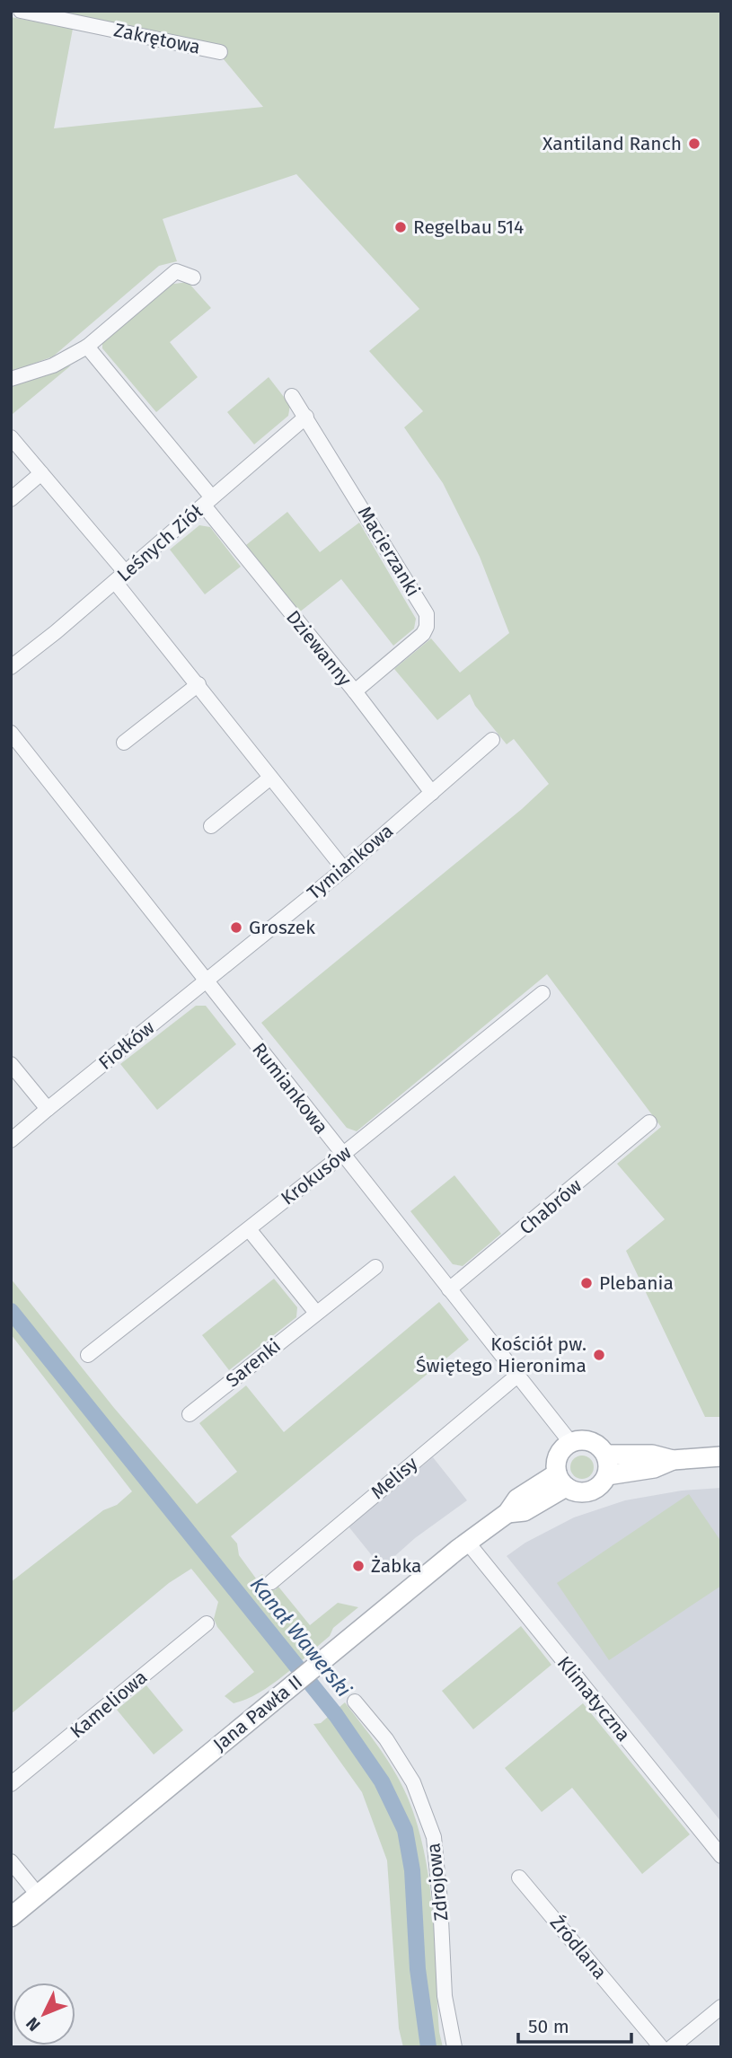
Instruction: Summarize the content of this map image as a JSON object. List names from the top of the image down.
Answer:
{
  "streets": {
    "street": [
      "Zakrętowa",
      "Leśnych Ziół",
      "Macierzanki",
      "Dziewanny",
      "Tymiankowa",
      "Fiołków",
      "Rumiankowa",
      "Krokusów",
      "Chabrów",
      "Sarenki",
      "Melisy",
      "Klimatyczna",
      "Kameliowa",
      "Jana Pawła II",
      "Zdrojowa",
      "Źródlana"
    ]
  },
  "crossings": [
    ["Leśnych Ziół", "Macierzanki"],
    ["Leśnych Ziół", "Dziewanny"],
    ["Macierzanki", "Dziewanny"],
    ["Dziewanny", "Tymiankowa"],
    ["Tymiankowa", "Fiołków"],
    ["Tymiankowa", "Rumiankowa"],
    ["Fiołków", "Rumiankowa"],
    ["Rumiankowa", "Krokusów"],
    ["Rumiankowa", "Chabrów"],
    ["Rumiankowa", "Melisy"],
    ["Rumiankowa", "Jana Pawła II"],
    ["Klimatyczna", "Jana Pawła II"]
  ],
  "water": ["Kanał Wawerski"],
  "places": [
    "Xantiland Ranch",
    "Regelbau 514",
    "Groszek",
    "Plebania",
    "Kościół pw. Świętego Hieronima",
    "Żabka"
  ],
  "scale_bar": "50 m",
  "north": "bottom left"
}
